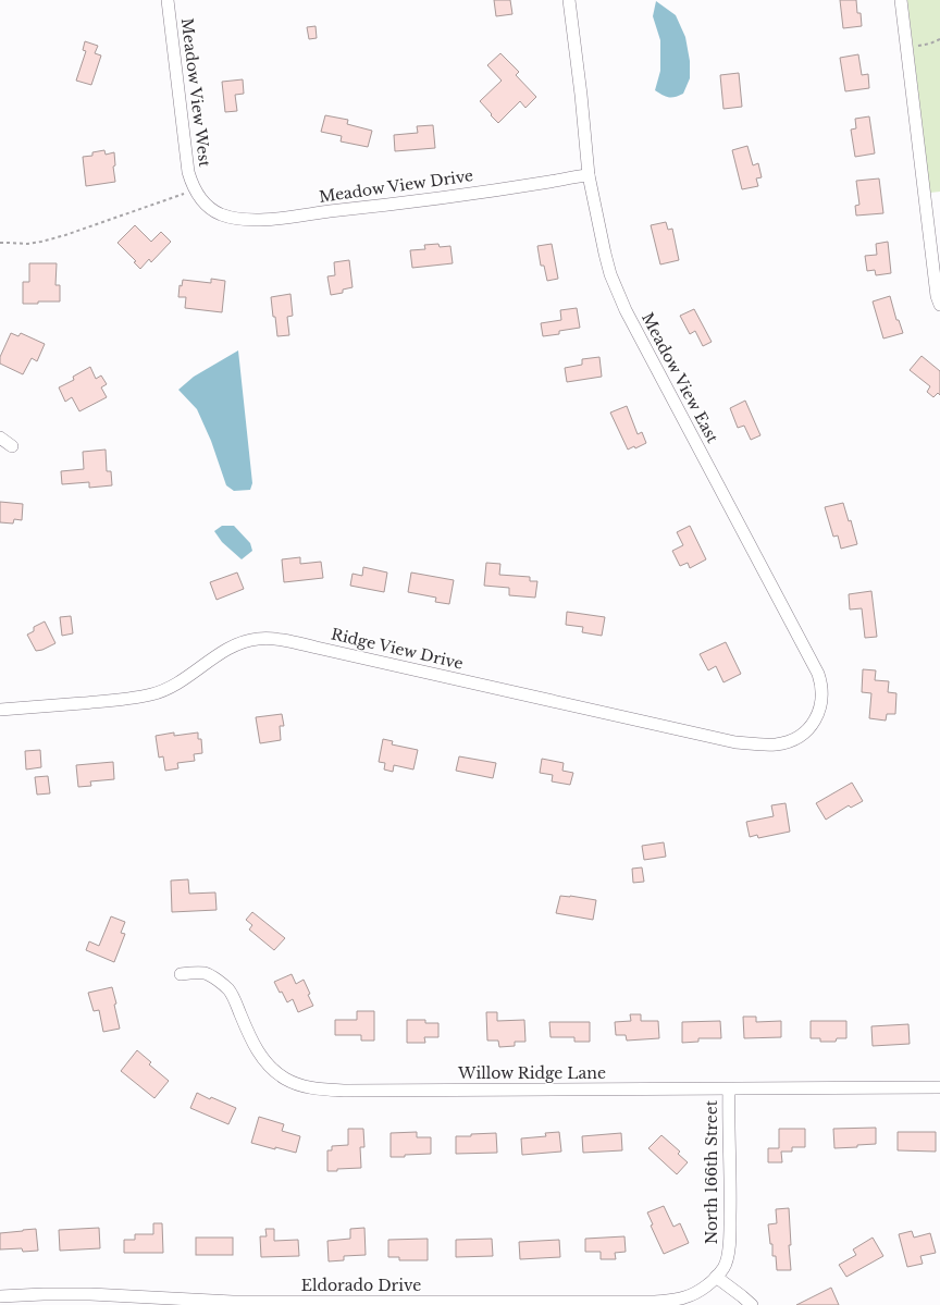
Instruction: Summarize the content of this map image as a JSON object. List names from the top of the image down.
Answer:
{
  "streets": {
    "street": [
      "Meadow View West",
      "Meadow View Drive",
      "Meadow View East",
      "Ridge View Drive",
      "Willow Ridge Lane",
      "North 166th Street",
      "Eldorado Drive"
    ]
  },
  "crossings": [
    ["Meadow View West", "Meadow View Drive"],
    ["Meadow View Drive", "Meadow View East"],
    ["Meadow View East", "Ridge View Drive"],
    ["Willow Ridge Lane", "North 166th Street"],
    ["North 166th Street", "Eldorado Drive"]
  ]
}
